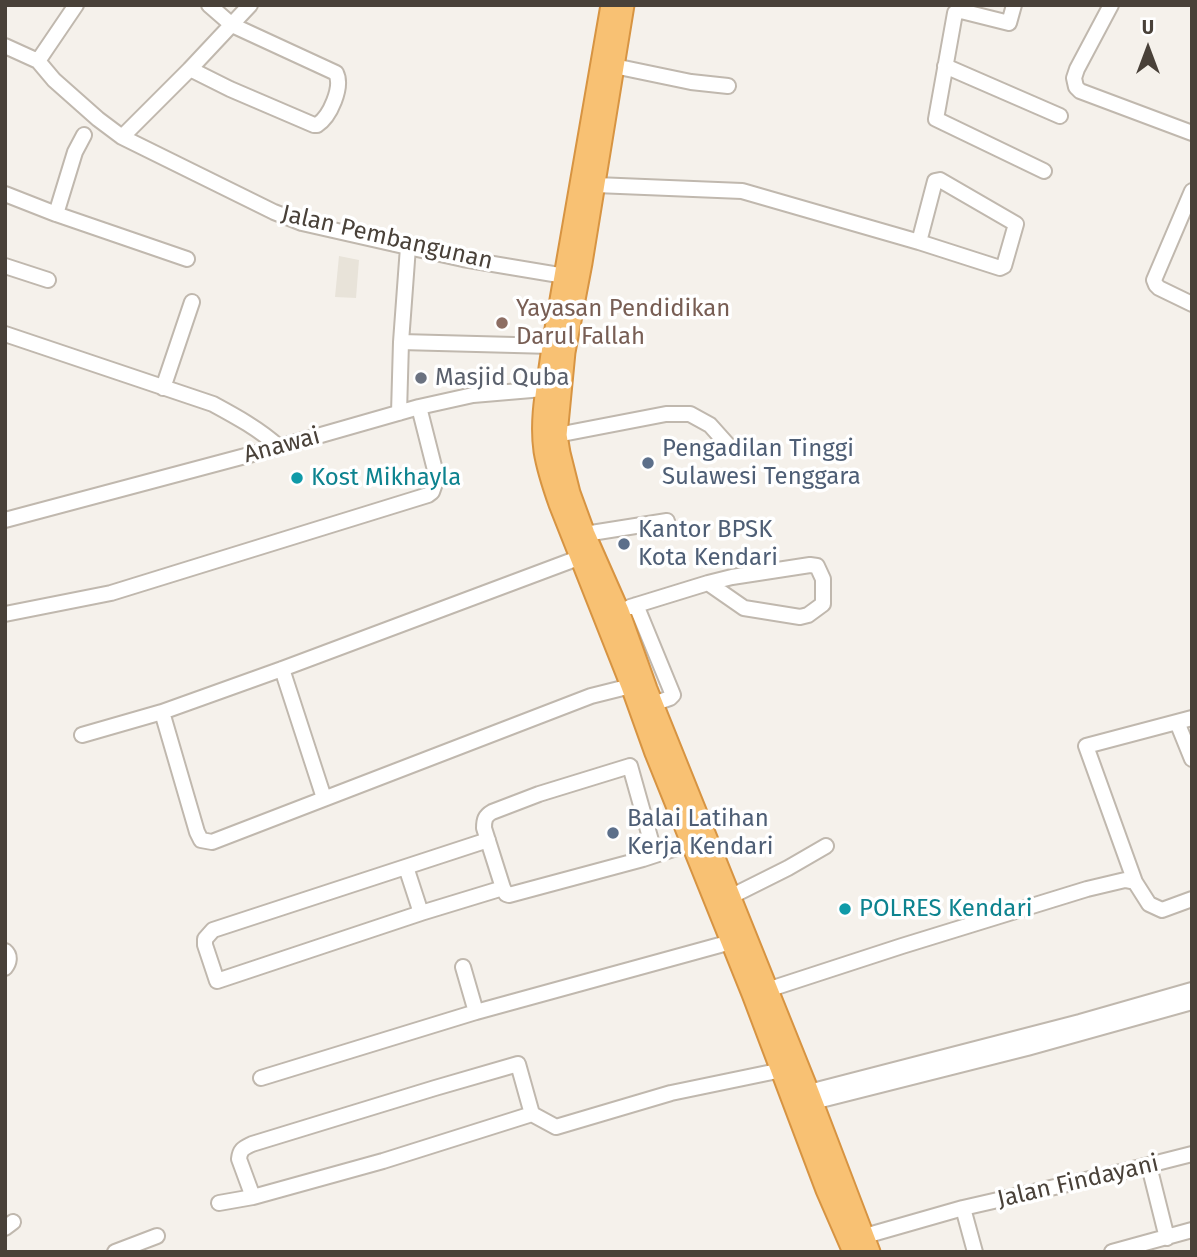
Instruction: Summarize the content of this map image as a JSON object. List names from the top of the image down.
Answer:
{
  "streets": {
    "street": ["Jalan Pembangunan", "Anawai", "Jalan Findayani"]
  },
  "places": [
    "Yayasan Pendidikan Darul Fallah",
    "Masjid Quba",
    "Pengadilan Tinggi Sulawesi Tenggara",
    "Kost Mikhayla",
    "Kantor BPSK Kota Kendari",
    "Balai Latihan Kerja Kendari",
    "POLRES Kendari"
  ],
  "north": "top"
}
